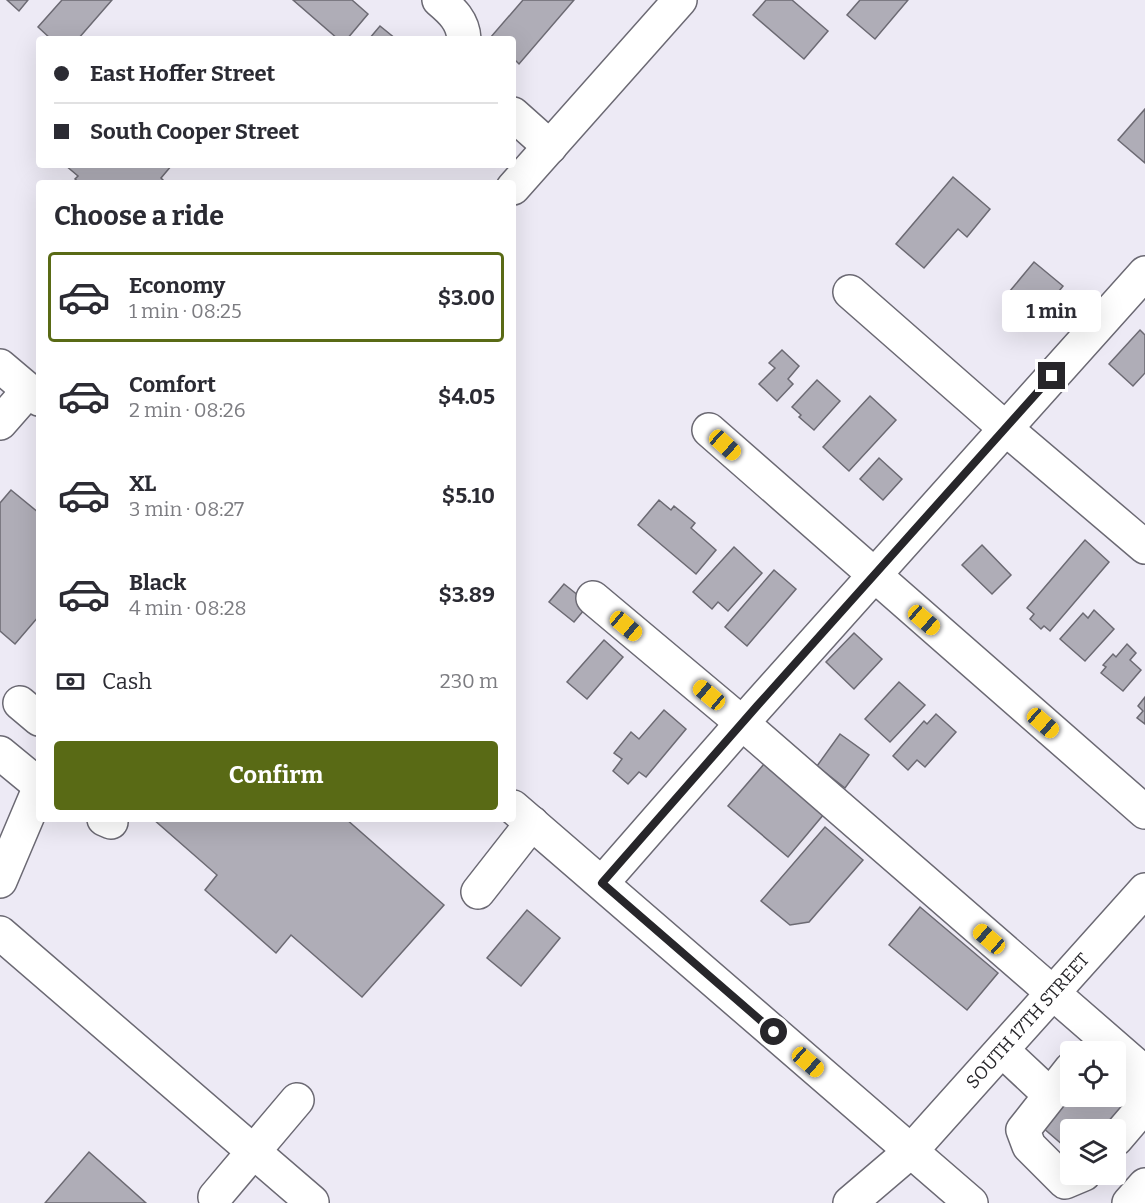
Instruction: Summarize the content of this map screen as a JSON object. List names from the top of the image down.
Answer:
{
  "streets": {
    "street": ["SOUTH 17TH STREET"]
  },
  "page": {
    "banner": ["East Hoffer Street", "South Cooper Street"],
    "heading": "Choose a ride",
    "list": [
      {
        "name": "Economy",
        "note": "1 min · 08:25",
        "value": "$3.00"
      },
      {
        "name": "Comfort",
        "note": "2 min · 08:26",
        "value": "$4.05"
      },
      {
        "name": "XL",
        "note": "3 min · 08:27",
        "value": "$5.10"
      },
      {
        "name": "Black",
        "note": "4 min · 08:28",
        "value": "$3.89"
      }
    ],
    "bubble": "1 min",
    "pay": ["Cash", "230 m"],
    "buttons": "Confirm"
  }
}
